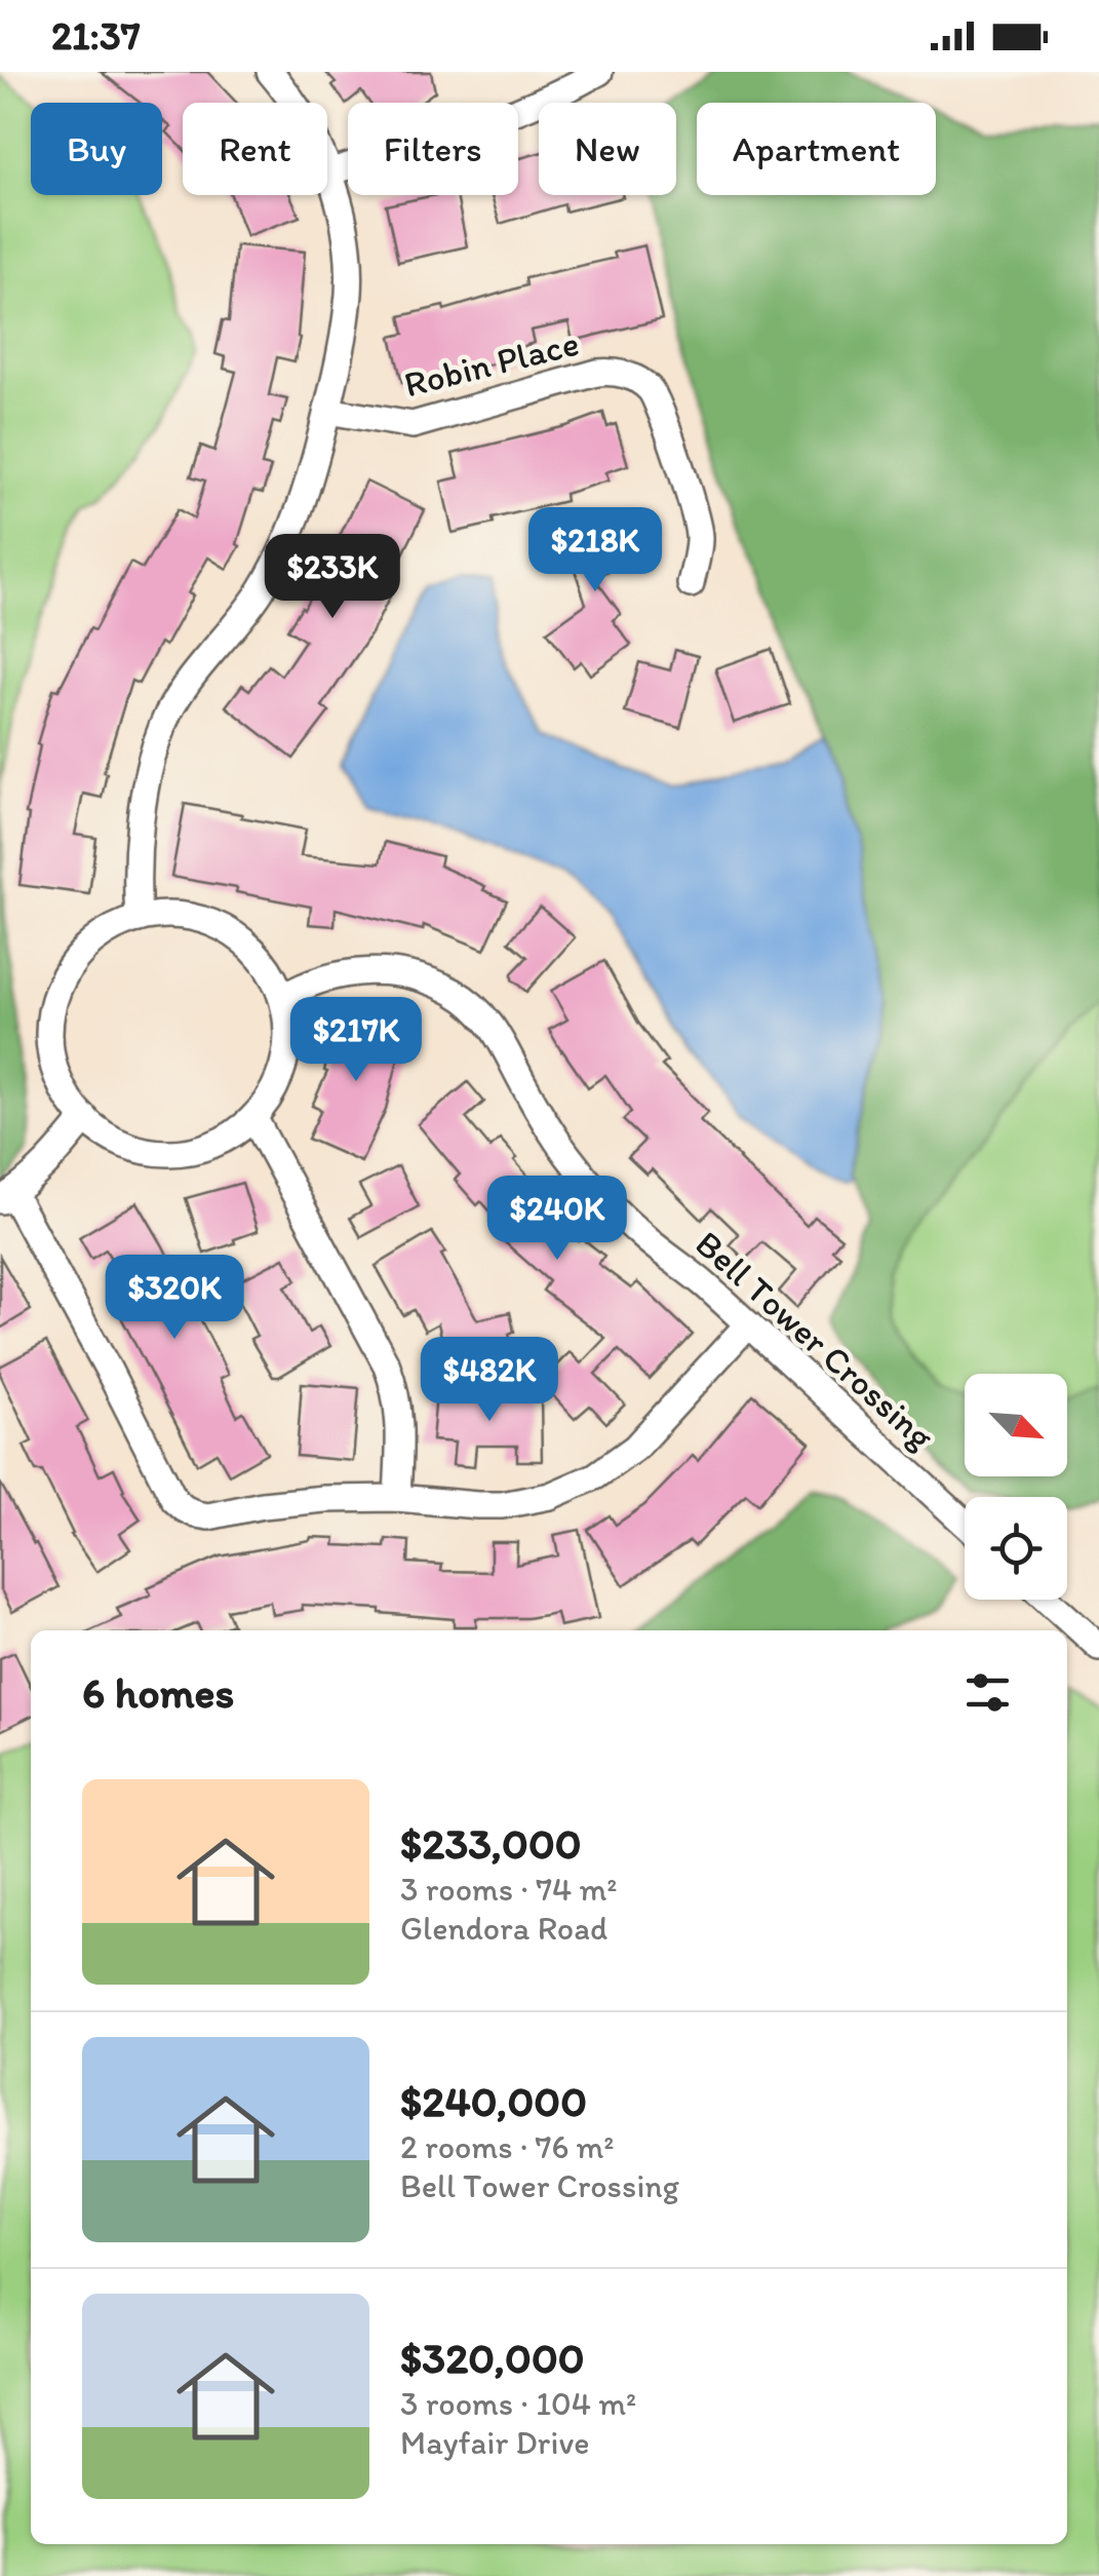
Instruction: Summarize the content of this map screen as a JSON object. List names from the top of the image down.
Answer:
{
  "streets": {
    "street": ["Robin Place", "Bell Tower Crossing"]
  },
  "north": "bottom right",
  "page": {
    "status": "21:37",
    "chip": [
      "Buy",
      "Rent",
      "Filters",
      "New",
      "Apartment"
    ],
    "price": [
      "$218K",
      "$233K",
      "$217K",
      "$240K",
      "$320K",
      "$482K"
    ],
    "heading": "6 homes",
    "list": [
      {
        "name": "$233,000",
        "note": "3 rooms · 74 m² · Glendora Road"
      },
      {
        "name": "$240,000",
        "note": "2 rooms · 76 m² · Bell Tower Crossing"
      },
      {
        "name": "$320,000",
        "note": "3 rooms · 104 m² · Mayfair Drive"
      }
    ]
  }
}
